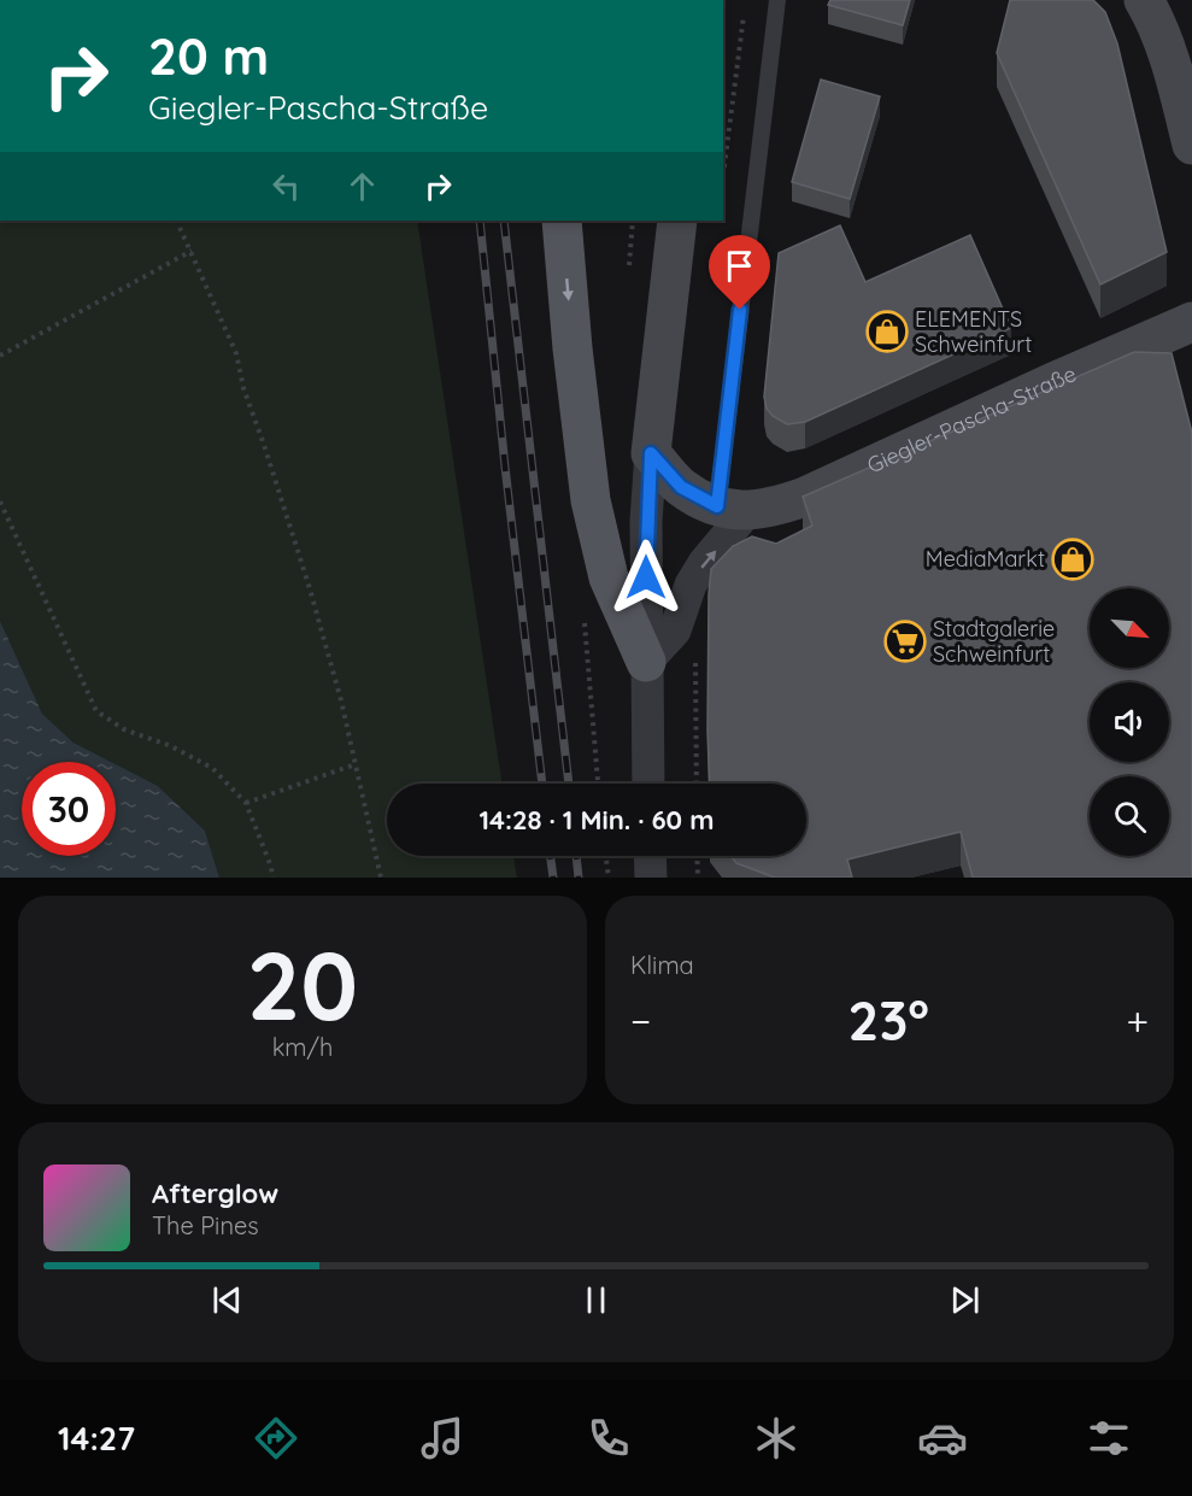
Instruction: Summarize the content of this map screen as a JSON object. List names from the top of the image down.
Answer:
{
  "streets": {
    "street": ["Giegler-Pascha-Straße"]
  },
  "places": {
    "shop": ["ELEMENTS Schweinfurt", "MediaMarkt"],
    "supermarket": ["Stadtgalerie Schweinfurt"]
  },
  "north": "bottom right",
  "page": {
    "turn": ["20 m", "Giegler-Pascha-Straße"],
    "limit": "30",
    "trip": "14:28 · 1 Min. · 60 m",
    "tile": [
      ["20", "km/h"],
      "Klima"
    ],
    "heat": ["−", "23°", "+"],
    "song": ["Afterglow", "The Pines"],
    "tabs": "14:27"
  }
}
